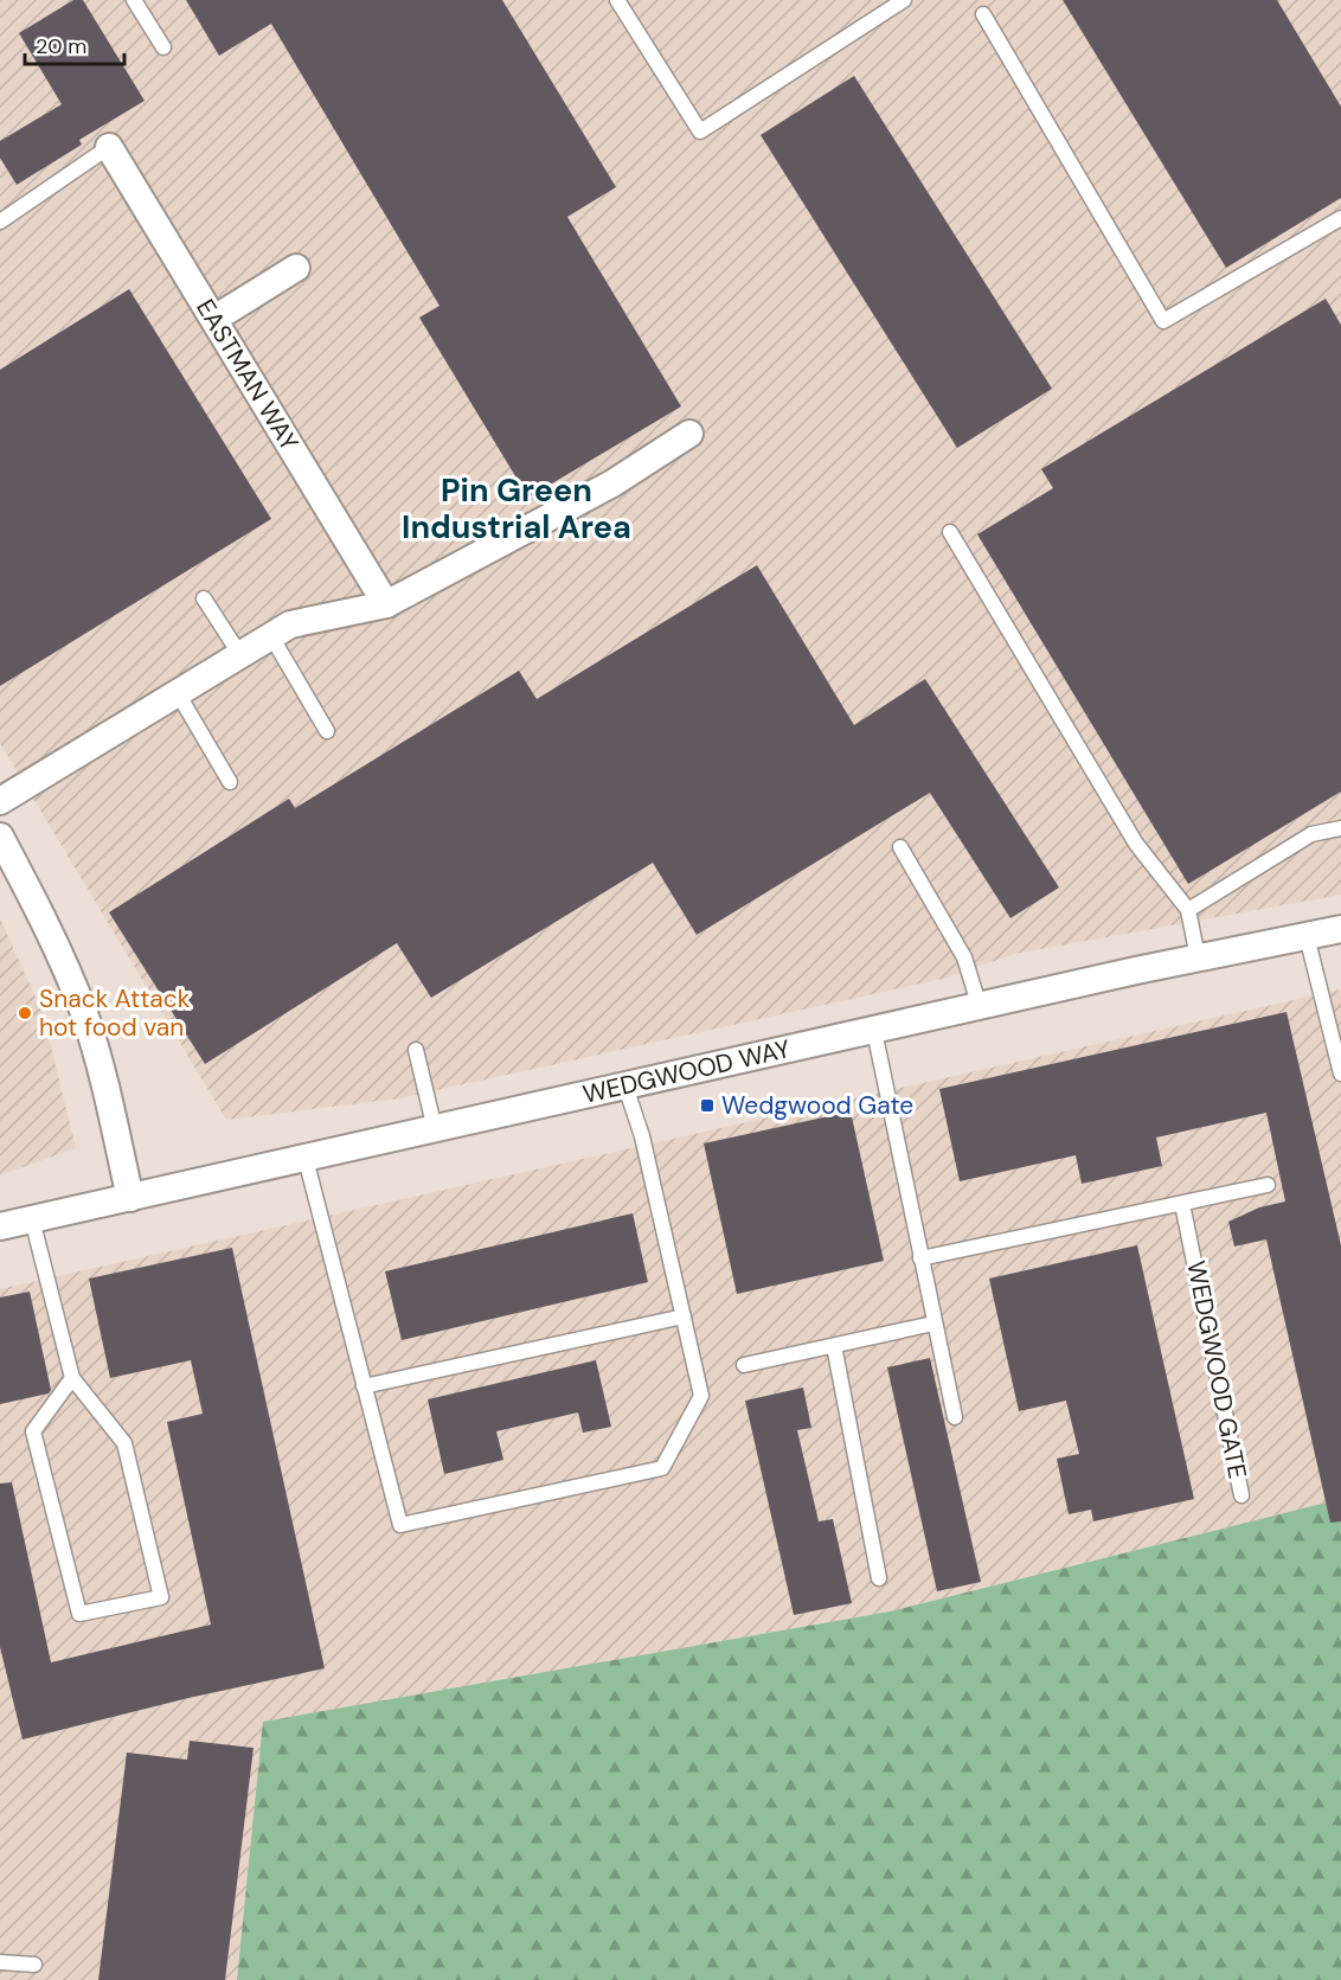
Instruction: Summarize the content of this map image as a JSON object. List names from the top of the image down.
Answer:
{
  "streets": {
    "street": ["EASTMAN WAY", "WEDGWOOD WAY"],
    "lane": ["WEDGWOOD GATE"]
  },
  "districts": ["Pin Green Industrial Area"],
  "places": {
    "other": ["Snack Attack hot food van"],
    "transit": ["Wedgwood Gate"]
  },
  "scale_bar": "20 m"
}
